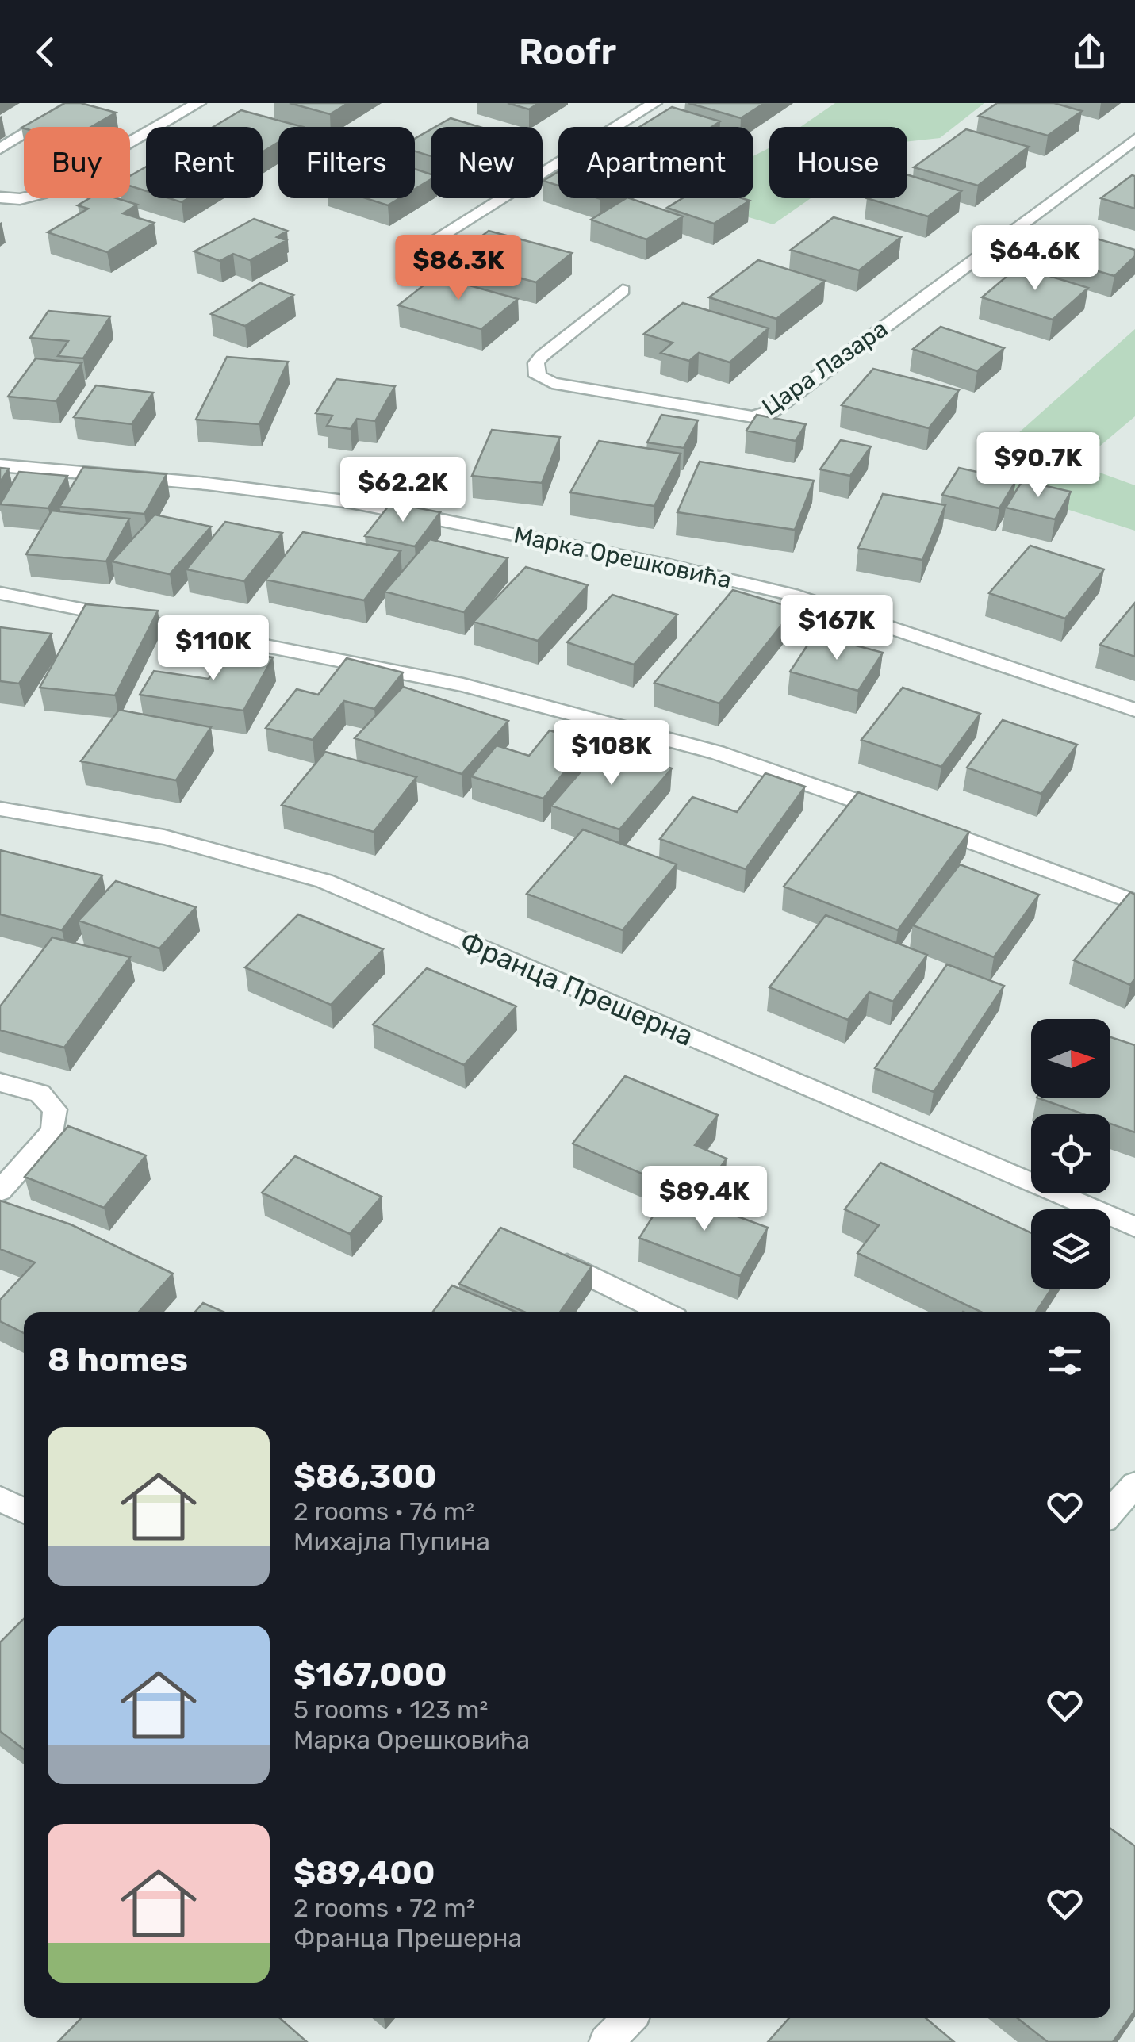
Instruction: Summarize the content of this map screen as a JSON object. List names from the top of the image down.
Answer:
{
  "streets": {
    "street": ["Цара Лазара", "Марка Орешковића", "Франца Прешерна"]
  },
  "north": "right",
  "page": {
    "header": "Roofr",
    "chip": [
      "Buy",
      "Rent",
      "Filters",
      "New",
      "Apartment",
      "House"
    ],
    "price": [
      "$64.6K",
      "$86.3K",
      "$90.7K",
      "$62.2K",
      "$167K",
      "$110K",
      "$108K",
      "$89.4K"
    ],
    "heading": "8 homes",
    "list": [
      {
        "name": "$86,300",
        "note": "2 rooms · 76 m² · Михајла Пупина"
      },
      {
        "name": "$167,000",
        "note": "5 rooms · 123 m² · Марка Орешковића"
      },
      {
        "name": "$89,400",
        "note": "2 rooms · 72 m² · Франца Прешерна"
      }
    ]
  }
}
